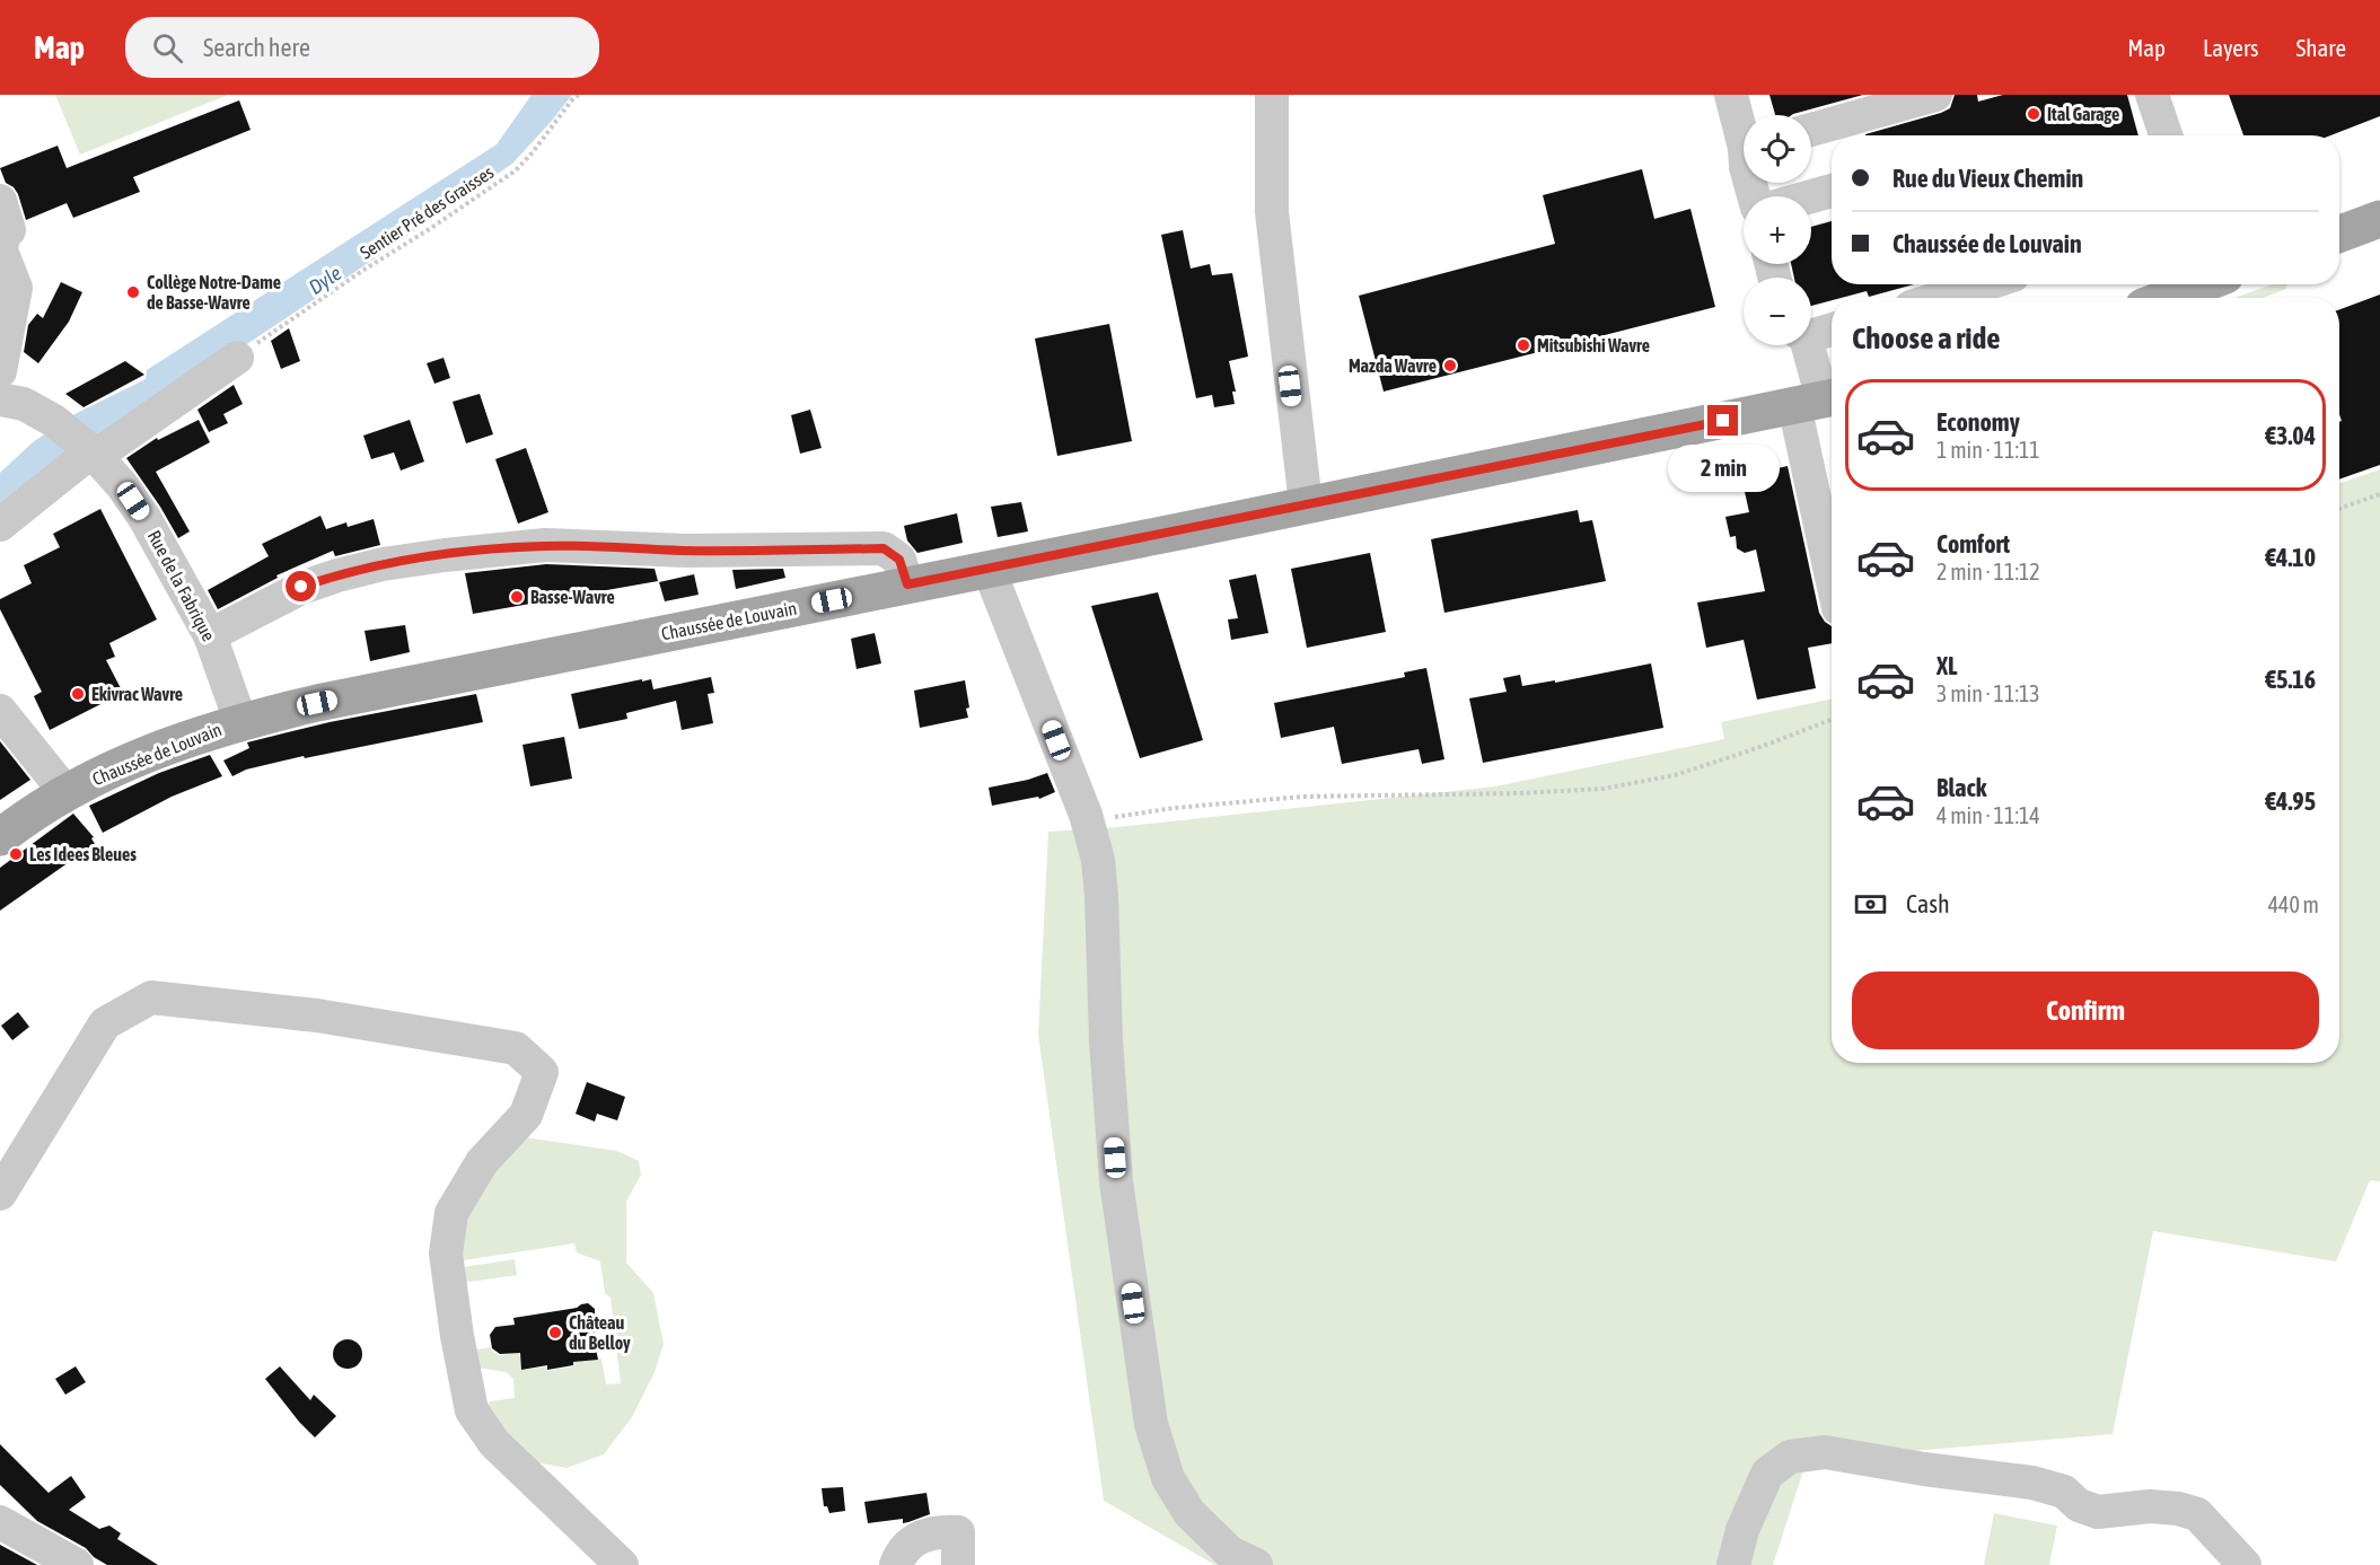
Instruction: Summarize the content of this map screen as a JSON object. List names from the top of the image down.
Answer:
{
  "streets": {
    "main road": ["Chaussée de Louvain"],
    "street": ["Rue de la Fabrique"],
    "path": ["Sentier Pré des Graisses"]
  },
  "crossings": [
    ["Rue de la Fabrique", "Chaussée de Louvain"]
  ],
  "water": ["Dyle"],
  "places": [
    "Ital Garage",
    "Collège Notre-Dame de Basse-Wavre",
    "Mitsubishi Wavre",
    "Mazda Wavre",
    "Basse-Wavre",
    "Ekivrac Wavre",
    "Les Idees Bleues",
    "Château du Belloy"
  ],
  "page": {
    "header": "Map",
    "search": "Search here",
    "nav": ["Map", "Layers", "Share"],
    "map_buttons": ["+", "−"],
    "banner": ["Rue du Vieux Chemin", "Chaussée de Louvain"],
    "heading": "Choose a ride",
    "list": [
      {
        "name": "Economy",
        "note": "1 min · 11:11",
        "value": "€3.04"
      },
      {
        "name": "Comfort",
        "note": "2 min · 11:12",
        "value": "€4.10"
      },
      {
        "name": "XL",
        "note": "3 min · 11:13",
        "value": "€5.16"
      },
      {
        "name": "Black",
        "note": "4 min · 11:14",
        "value": "€4.95"
      }
    ],
    "bubble": "2 min",
    "pay": ["Cash", "440 m"],
    "buttons": "Confirm"
  }
}
